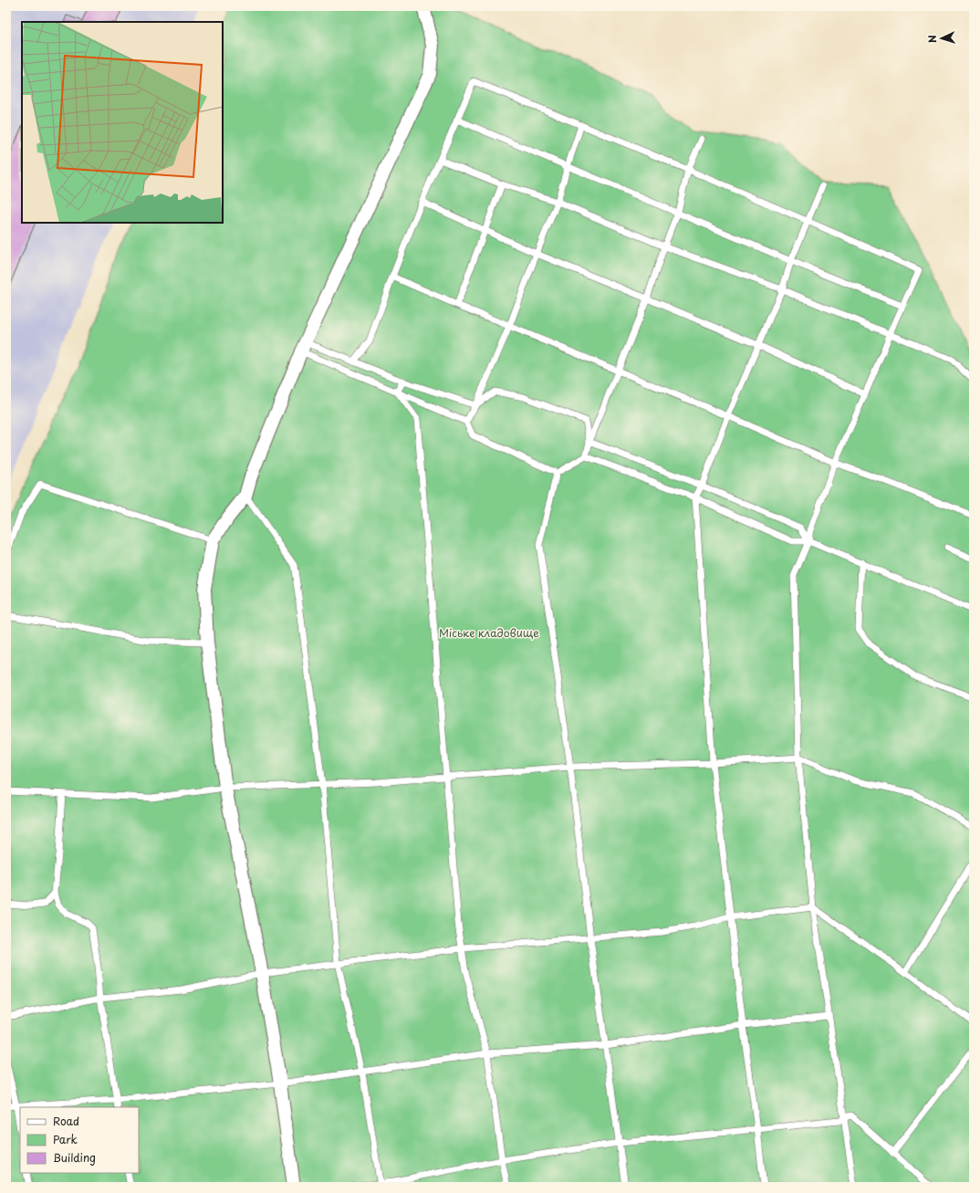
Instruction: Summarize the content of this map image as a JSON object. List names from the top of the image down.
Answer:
{
  "parks": ["Міське кладовище"],
  "legend": ["Road", "Park", "Building"],
  "north": "left"
}
